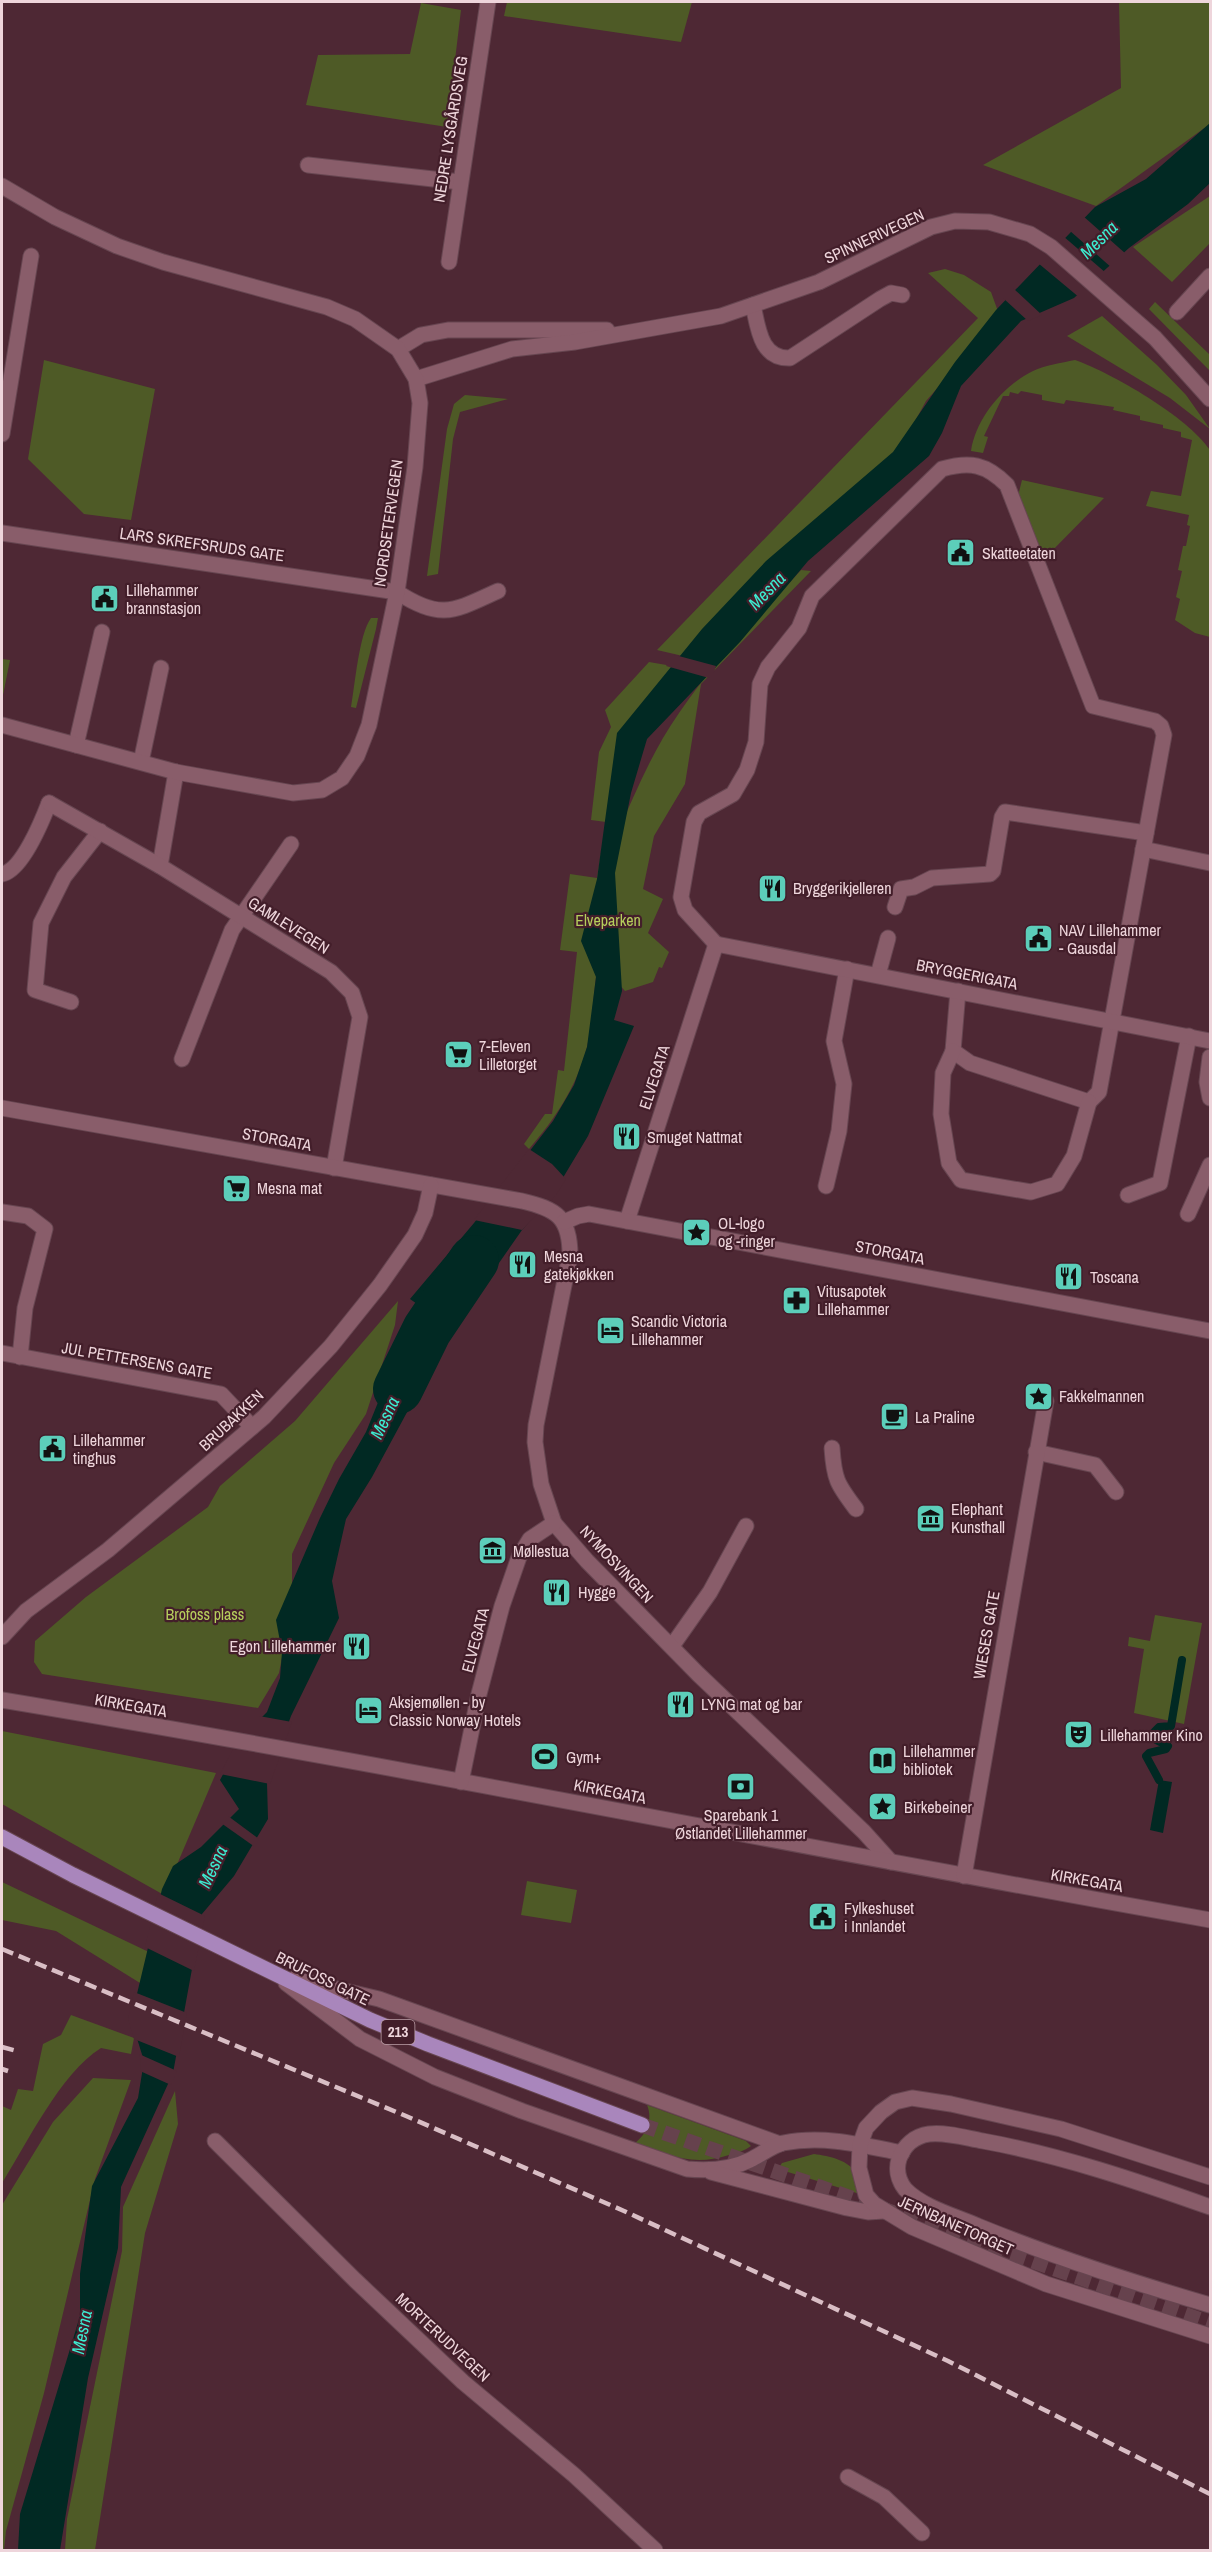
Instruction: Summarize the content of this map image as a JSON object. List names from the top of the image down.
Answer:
{
  "streets": {
    "main road": ["BRUFOSS GATE", "213"],
    "street": [
      "NEDRE LYSGÅRDSVEG",
      "SPINNERIVEGEN",
      "NORDSETERVEGEN",
      "LARS SKREFSRUDS GATE",
      "GAMLEVEGEN",
      "BRYGGERIGATA",
      "ELVEGATA",
      "STORGATA",
      "JUL PETTERSENS GATE",
      "BRUBAKKEN",
      "NYMOSVINGEN",
      "WIESES GATE",
      "KIRKEGATA",
      "JERNBANETORGET",
      "MORTERUDVEGEN"
    ]
  },
  "crossings": [
    ["SPINNERIVEGEN", "NORDSETERVEGEN"],
    ["NORDSETERVEGEN", "LARS SKREFSRUDS GATE"],
    ["GAMLEVEGEN", "STORGATA"],
    ["BRYGGERIGATA", "ELVEGATA"],
    ["ELVEGATA", "STORGATA"],
    ["ELVEGATA", "NYMOSVINGEN"],
    ["ELVEGATA", "KIRKEGATA"],
    ["STORGATA", "BRUBAKKEN"],
    ["STORGATA", "NYMOSVINGEN"],
    ["JUL PETTERSENS GATE", "BRUBAKKEN"],
    ["NYMOSVINGEN", "KIRKEGATA"],
    ["WIESES GATE", "KIRKEGATA"]
  ],
  "water": ["Mesna"],
  "parks": ["Elveparken", "Brofoss plass"],
  "places": {
    "public building": [
      "Skatteetaten",
      "Lillehammer brannstasjon",
      "NAV Lillehammer - Gausdal",
      "Lillehammer tinghus",
      "Fylkeshuset i Innlandet"
    ],
    "restaurant": [
      "Bryggerikjelleren",
      "Smuget Nattmat",
      "Mesna gatekjøkken",
      "Toscana",
      "Hygge",
      "Egon Lillehammer",
      "LYNG mat og bar"
    ],
    "supermarket": ["7-Eleven Lilletorget", "Mesna mat"],
    "place": ["OL-logo og -ringer", "Fakkelmannen", "Birkebeiner"],
    "pharmacy": ["Vitusapotek Lillehammer"],
    "hotel": ["Scandic Victoria Lillehammer", "Aksjemøllen - by Classic Norway Hotels"],
    "cafe": ["La Praline"],
    "museum": ["Elephant Kunsthall", "Møllestua"],
    "theatre": ["Lillehammer Kino"],
    "sports": ["Gym+"],
    "library": ["Lillehammer bibliotek"],
    "bank": ["Sparebank 1 Østlandet Lillehammer"]
  }
}
